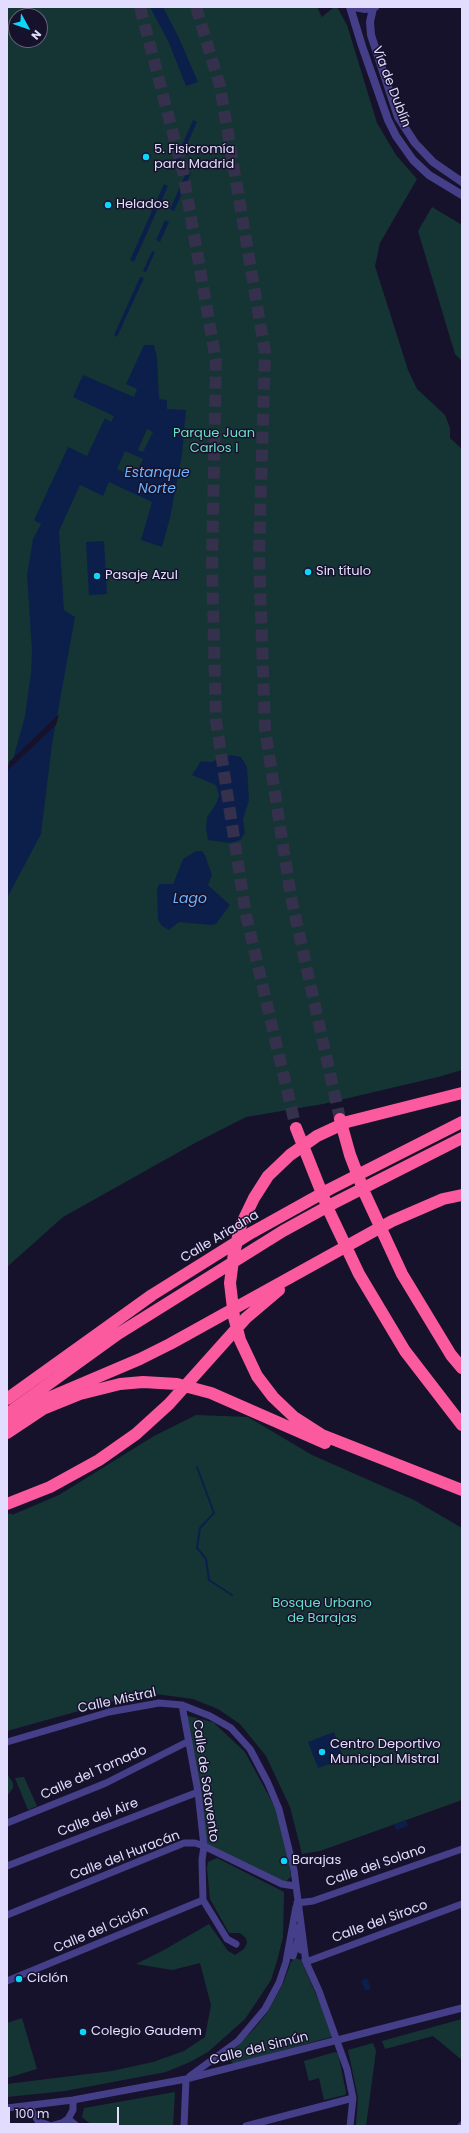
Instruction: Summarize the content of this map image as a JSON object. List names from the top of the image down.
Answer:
{
  "streets": {
    "highway": ["Calle Ariadna"],
    "street": [
      "Vía de Dublín",
      "Calle Mistral",
      "Calle del Tornado",
      "Calle de Sotavento",
      "Calle del Aire",
      "Calle del Huracán",
      "Calle del Solano",
      "Calle del Siroco",
      "Calle del Ciclón",
      "Calle del Simún"
    ]
  },
  "crossings": [
    ["Calle Mistral", "Calle de Sotavento"],
    ["Calle Mistral", "Calle del Huracán"],
    ["Calle Mistral", "Calle del Solano"],
    ["Calle del Tornado", "Calle de Sotavento"],
    ["Calle de Sotavento", "Calle del Aire"],
    ["Calle de Sotavento", "Calle del Huracán"],
    ["Calle de Sotavento", "Calle del Ciclón"]
  ],
  "water": ["Estanque Norte", "Lago"],
  "parks": ["Parque Juan Carlos I", "Bosque Urbano de Barajas"],
  "places": [
    "5. Fisicromía para Madrid",
    "Helados",
    "Sin título",
    "Pasaje Azul",
    "Centro Deportivo Municipal Mistral",
    "Barajas",
    "Ciclón",
    "Colegio Gaudem"
  ],
  "scale_bar": "100 m",
  "north": "bottom right"
}
